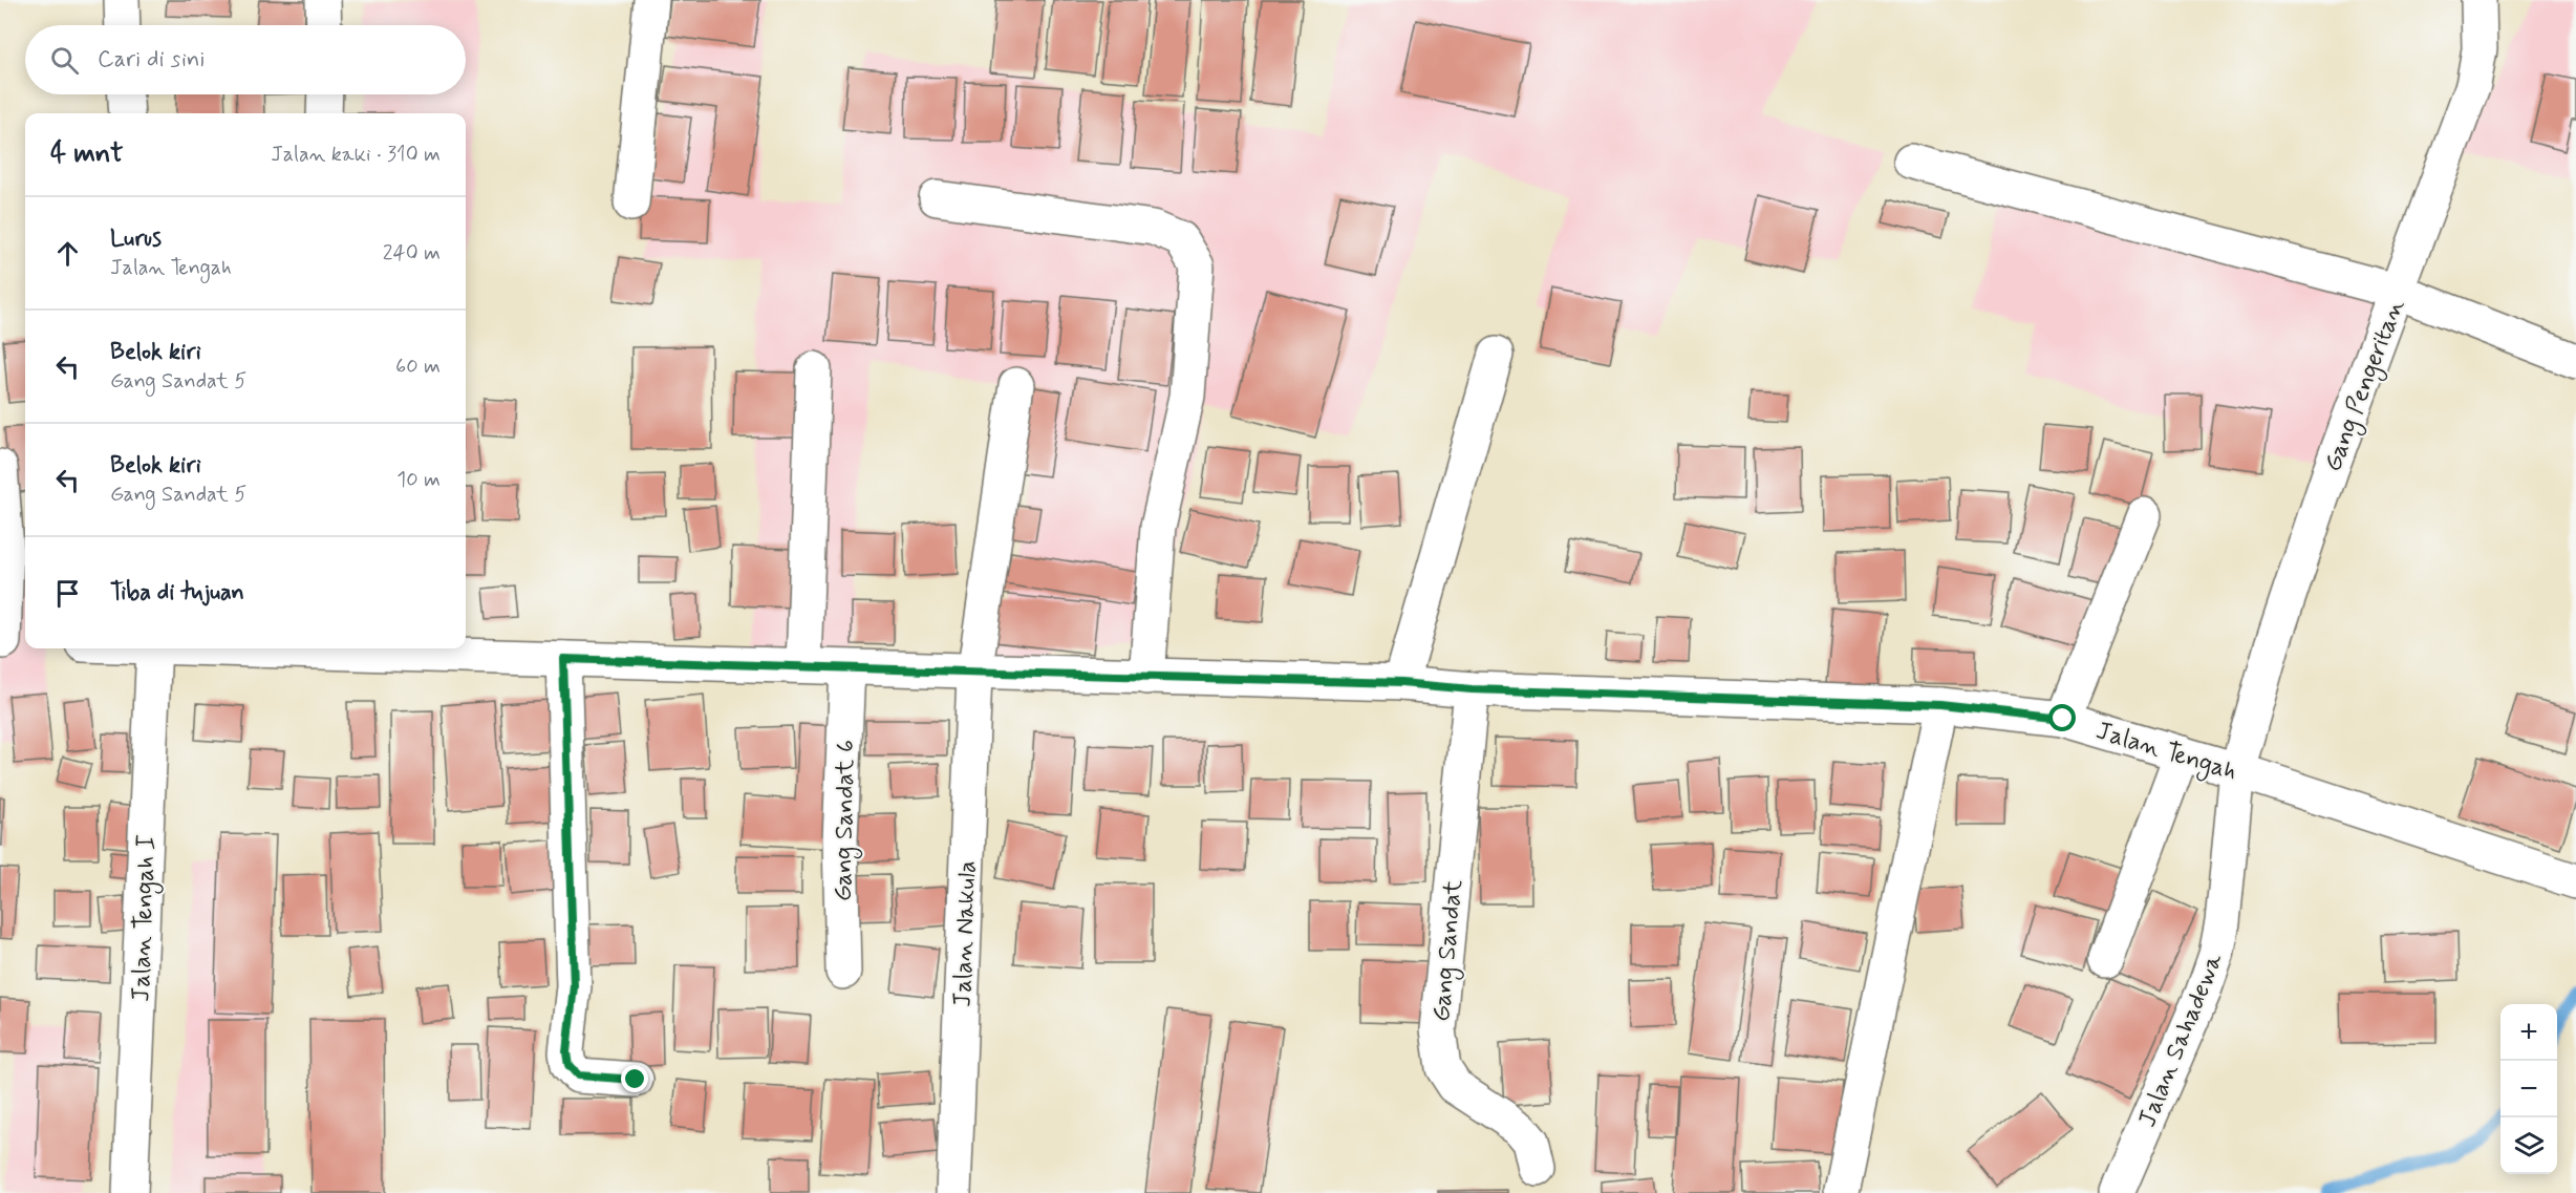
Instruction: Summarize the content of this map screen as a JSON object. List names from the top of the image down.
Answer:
{
  "streets": {
    "street": [
      "Gang Pengeritan",
      "Jalan Tengah",
      "Gang Sandat 6",
      "Jalan Tengah I",
      "Jalan Nakula",
      "Gang Sandat",
      "Jalan Sahadewa"
    ]
  },
  "crossings": [
    ["Gang Pengeritan", "Jalan Tengah"],
    ["Gang Pengeritan", "Jalan Sahadewa"],
    ["Jalan Tengah", "Gang Sandat 6"],
    ["Jalan Tengah", "Jalan Nakula"],
    ["Jalan Tengah", "Gang Sandat"],
    ["Jalan Tengah", "Jalan Sahadewa"]
  ],
  "page": {
    "search": "Cari di sini",
    "heading": ["4 mnt", "Jalan kaki · 310 m"],
    "list": [
      ["Lurus", "Jalan Tengah", "240 m"],
      ["Belok kiri", "Gang Sandat 5", "60 m"],
      ["Belok kiri", "Gang Sandat 5", "10 m"],
      "Tiba di tujuan"
    ],
    "map_buttons": ["+", "−"]
  }
}
